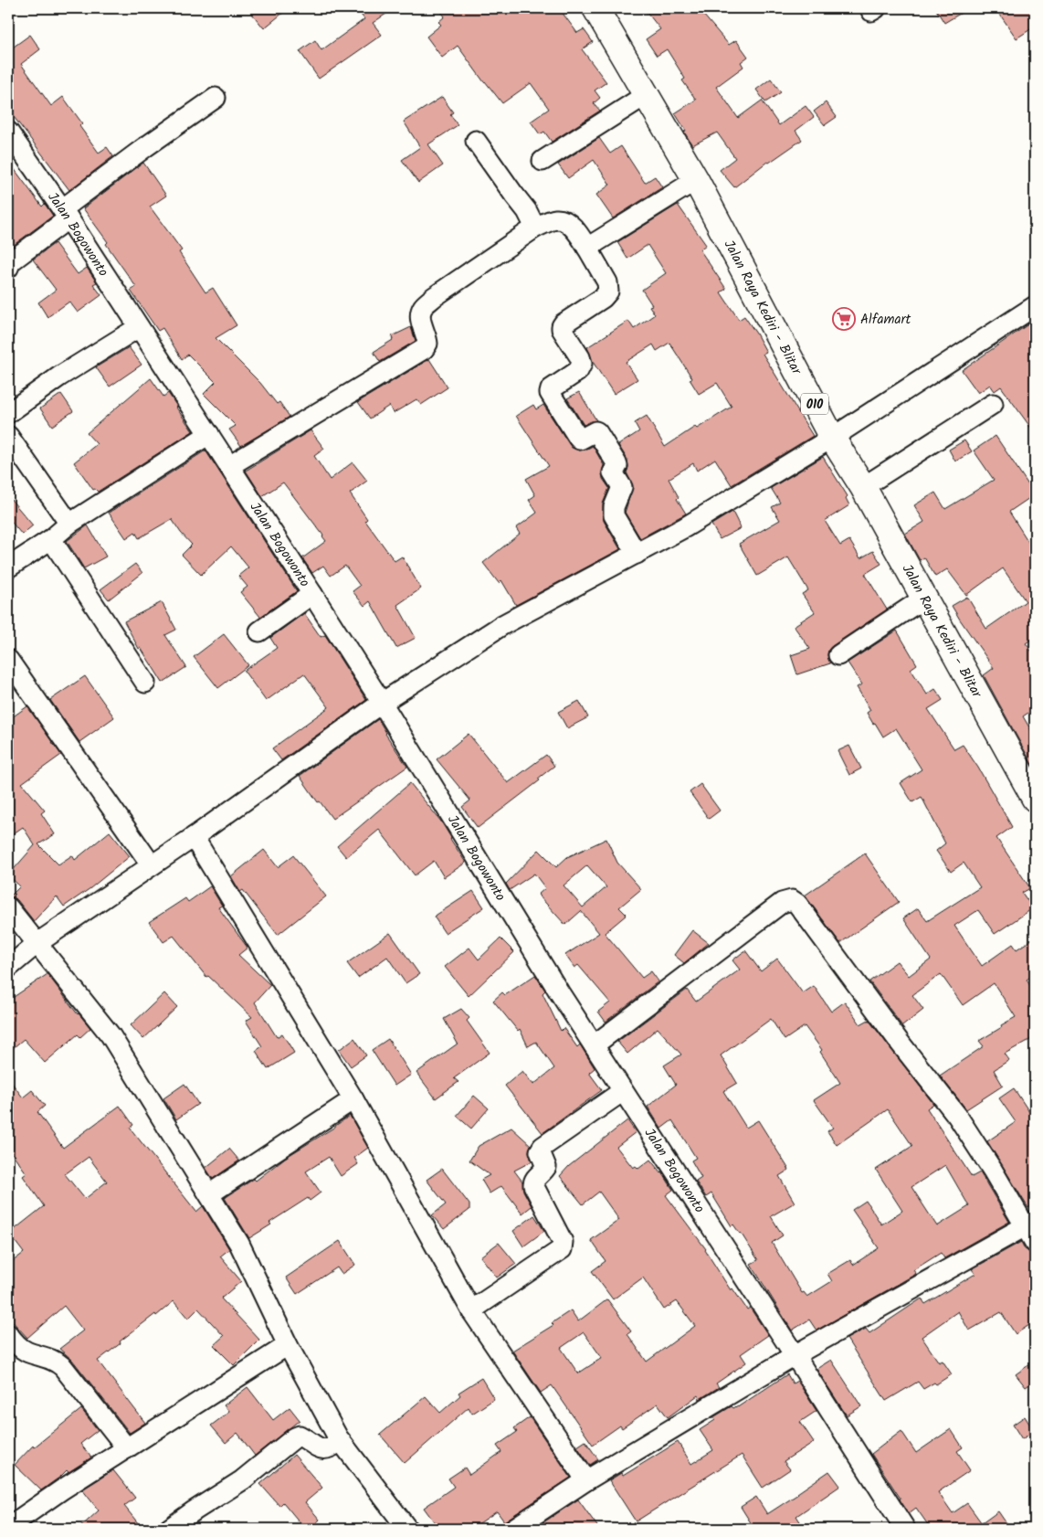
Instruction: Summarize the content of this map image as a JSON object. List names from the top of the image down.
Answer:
{
  "streets": {
    "main road": ["Jalan Raya Kediri - Blitar", "010"],
    "street": ["Jalan Bogowonto"]
  },
  "places": {
    "supermarket": ["Alfamart"]
  }
}
